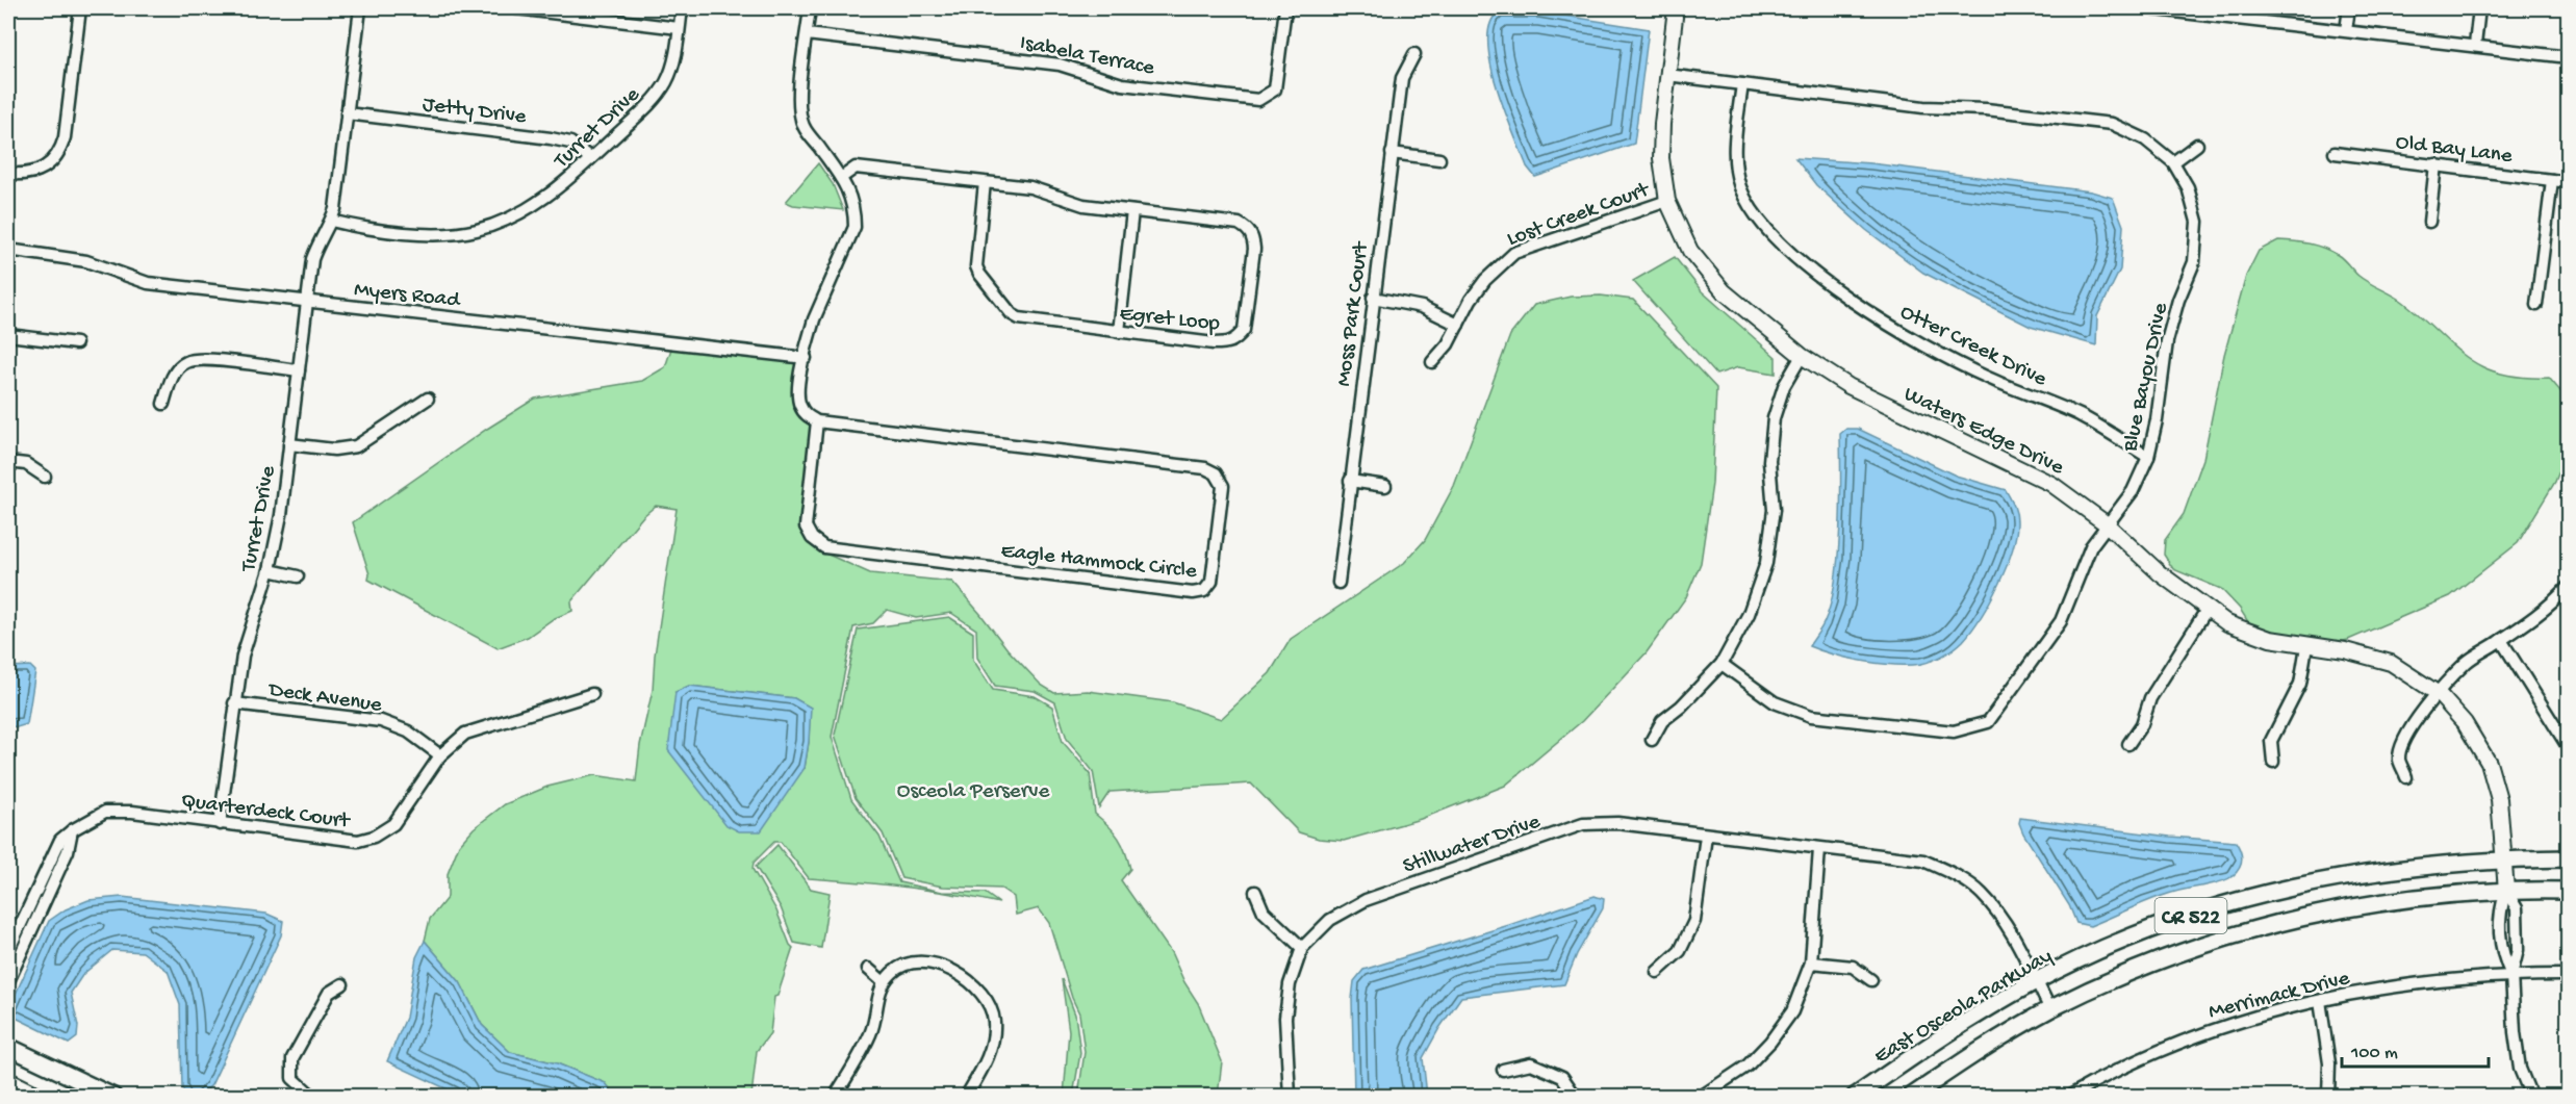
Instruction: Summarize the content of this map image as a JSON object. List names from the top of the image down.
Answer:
{
  "streets": {
    "main road": ["CR 522", "East Osceola Parkway"],
    "street": [
      "Isabela Terrace",
      "Jetty Drive",
      "Turret Drive",
      "Old Bay Lane",
      "Lost Creek Court",
      "Myers Road",
      "Moss Park Court",
      "Egret Loop",
      "Otter Creek Drive",
      "Blue Bayou Drive",
      "Waters Edge Drive",
      "Eagle Hammock Circle",
      "Deck Avenue",
      "Quarterdeck Court",
      "Stillwater Drive",
      "Merrimack Drive"
    ]
  },
  "crossings": [
    ["Jetty Drive", "Turret Drive"],
    ["Turret Drive", "Myers Road"],
    ["Turret Drive", "Deck Avenue"],
    ["Turret Drive", "Quarterdeck Court"],
    ["Lost Creek Court", "Waters Edge Drive"],
    ["Otter Creek Drive", "Blue Bayou Drive"],
    ["Blue Bayou Drive", "Waters Edge Drive"],
    ["Waters Edge Drive", "CR 522"],
    ["Waters Edge Drive", "Merrimack Drive"],
    ["Waters Edge Drive", "East Osceola Parkway"],
    ["Deck Avenue", "Quarterdeck Court"],
    ["Stillwater Drive", "CR 522"],
    ["Stillwater Drive", "East Osceola Parkway"]
  ],
  "parks": ["Osceola Perserve"],
  "scale_bar": "100 m"
}
